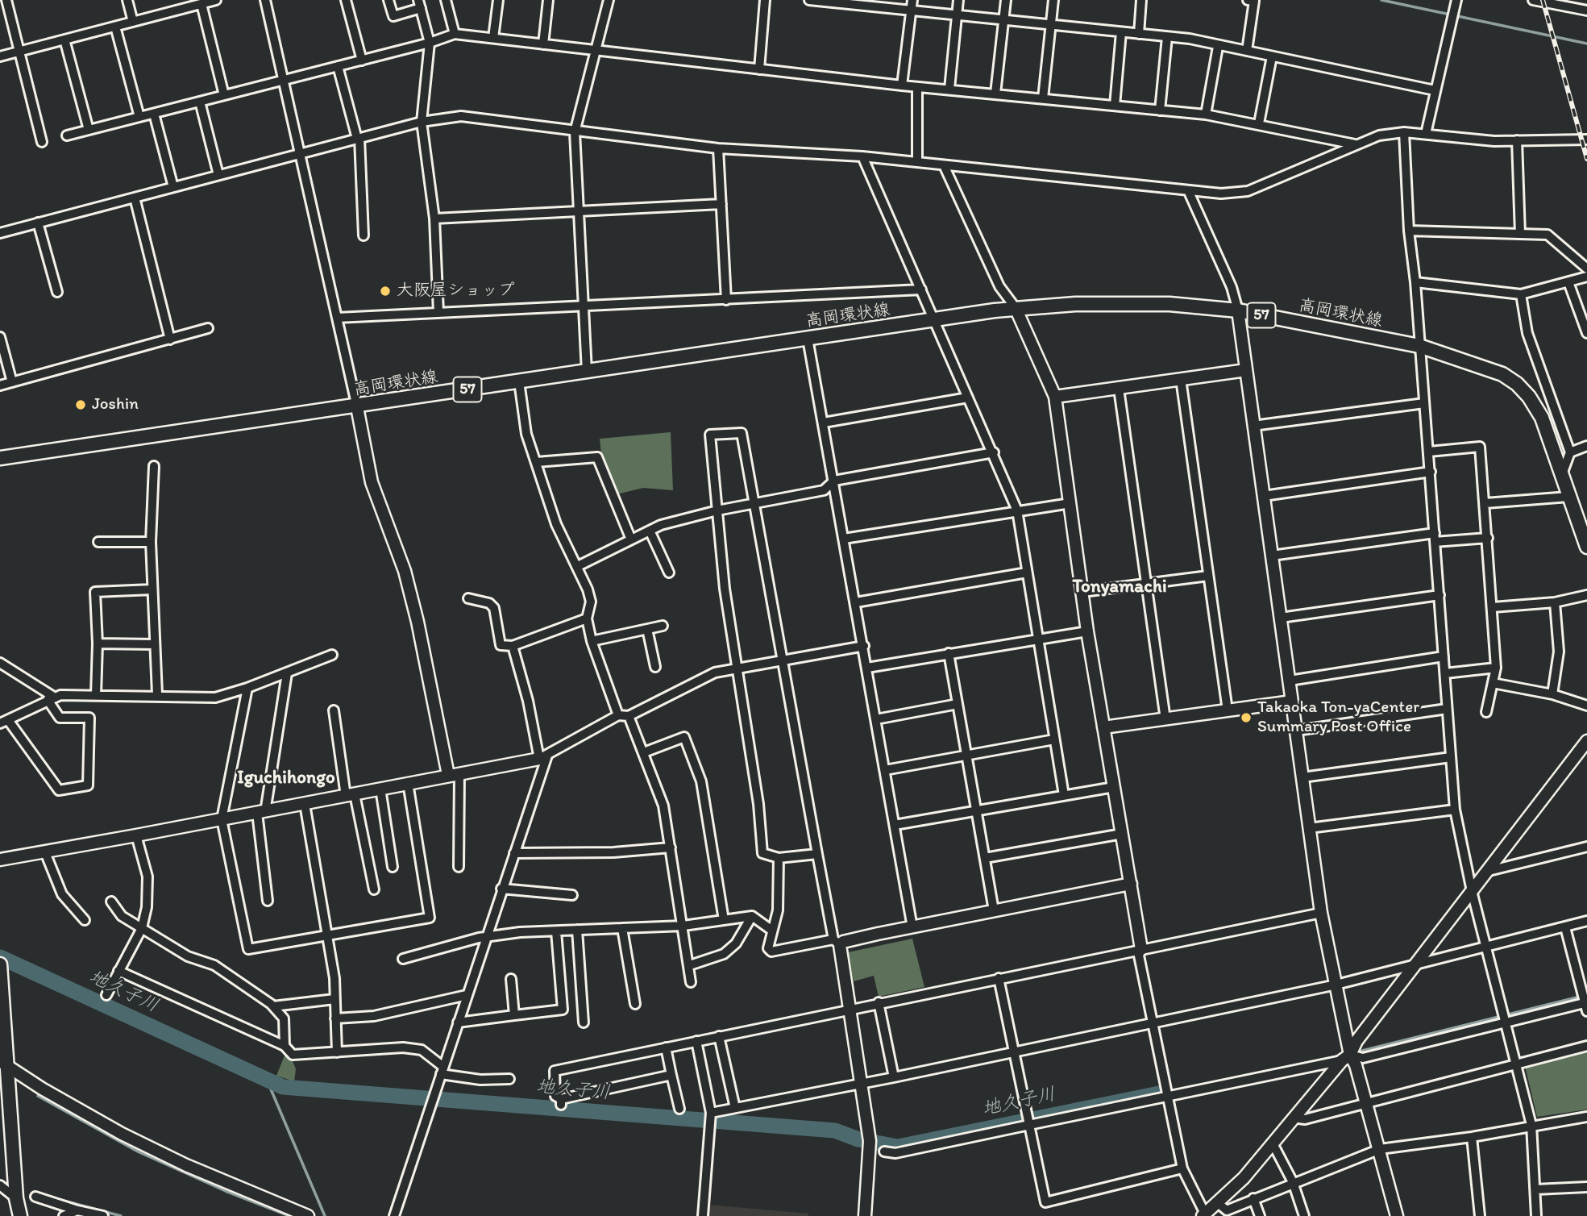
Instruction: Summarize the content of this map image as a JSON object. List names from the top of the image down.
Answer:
{
  "streets": {
    "main road": ["高岡環状線", "57"]
  },
  "districts": ["Tonyamachi", "Iguchihongo"],
  "water": ["地久子川"],
  "places": ["大阪屋ショップ", "Joshin", "Takaoka Ton-yaCenter Summary Post Office"]
}
